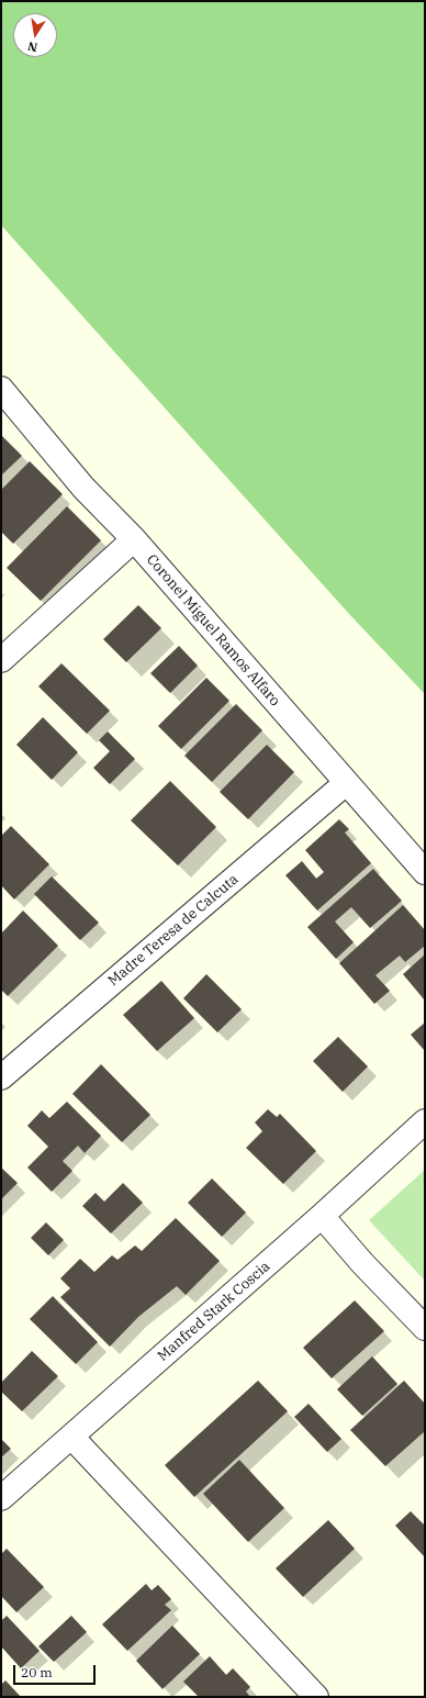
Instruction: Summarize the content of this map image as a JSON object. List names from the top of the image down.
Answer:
{
  "streets": {
    "street": ["Coronel Miguel Ramos Alfaro", "Madre Teresa de Calcuta", "Manfred Stark Coscia"]
  },
  "crossings": [
    ["Coronel Miguel Ramos Alfaro", "Madre Teresa de Calcuta"]
  ],
  "scale_bar": "20 m",
  "north": "bottom"
}
